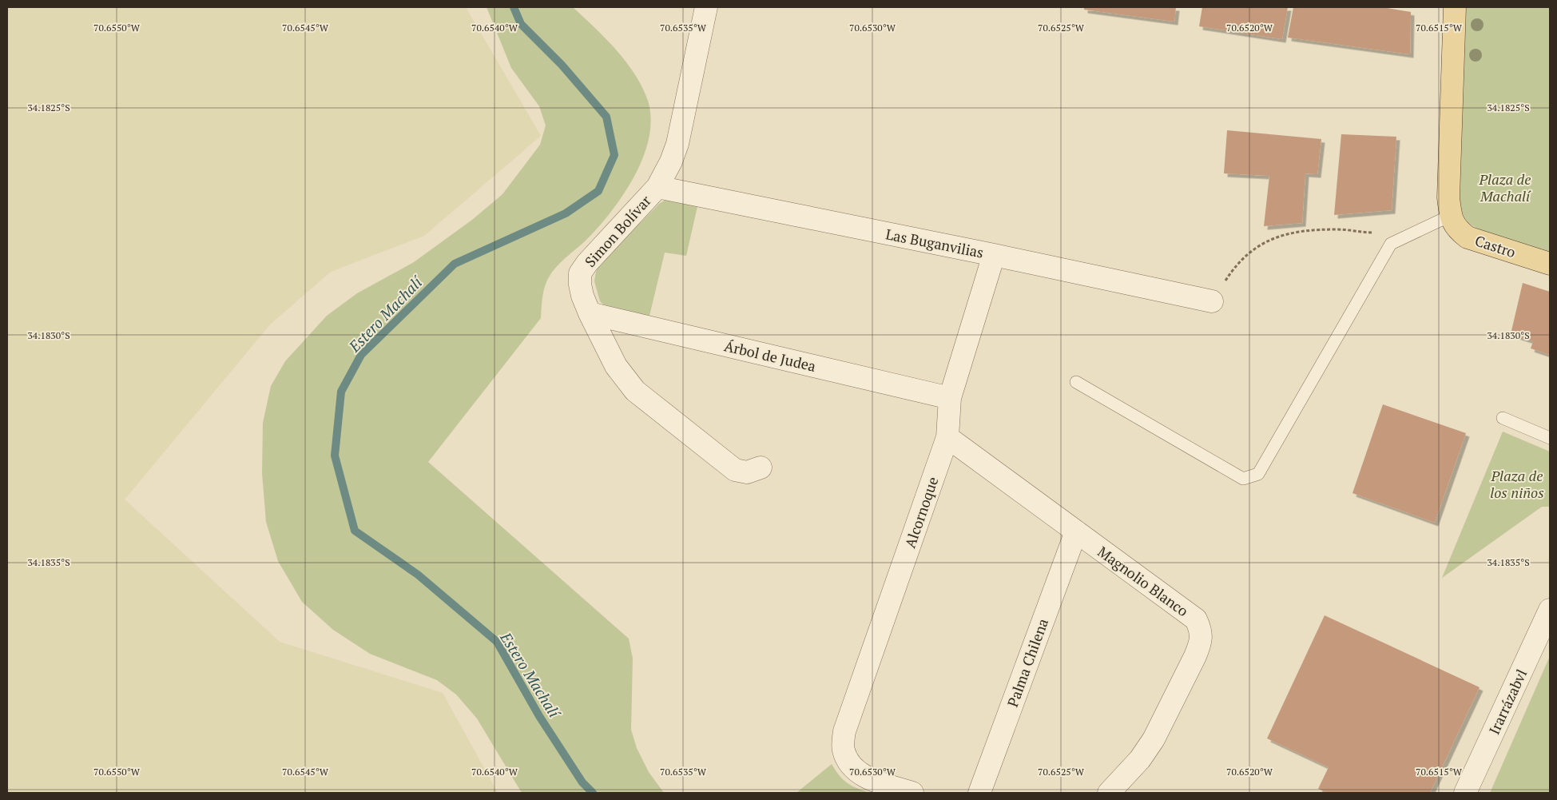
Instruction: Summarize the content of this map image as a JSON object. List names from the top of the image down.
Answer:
{
  "streets": {
    "main road": ["Castro"],
    "street": [
      "Simon Bolívar",
      "Las Buganvilias",
      "Árbol de Judea",
      "Alcornoque",
      "Magnolio Blanco",
      "Palma Chilena",
      "Irarrázabvl"
    ]
  },
  "crossings": [
    ["Simon Bolívar", "Las Buganvilias"],
    ["Simon Bolívar", "Árbol de Judea"],
    ["Las Buganvilias", "Alcornoque"],
    ["Árbol de Judea", "Alcornoque"],
    ["Alcornoque", "Magnolio Blanco"],
    ["Magnolio Blanco", "Palma Chilena"]
  ],
  "water": ["Estero Machalí"],
  "parks": ["Plaza de Machalí", "Plaza de los niños"],
  "coordinates": [
    "70.6550°W",
    "70.6545°W",
    "70.6540°W",
    "70.6535°W",
    "70.6530°W",
    "70.6525°W",
    "70.6520°W",
    "70.6515°W",
    "34.1825°S",
    "34.1830°S",
    "34.1835°S"
  ]
}
